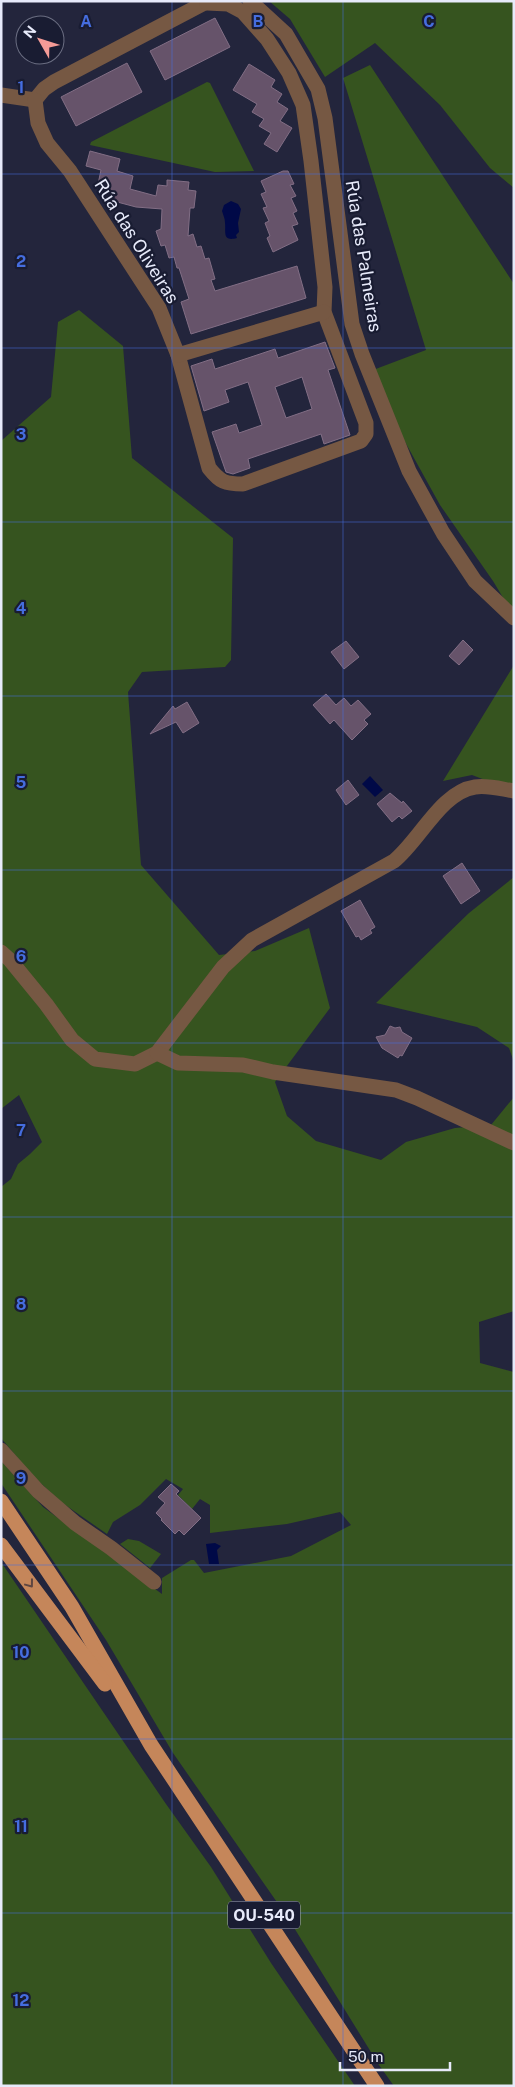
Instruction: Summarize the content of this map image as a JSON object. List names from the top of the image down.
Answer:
{
  "streets": {
    "main road": ["OU-540"],
    "street": ["Rúa das Oliveiras", "Rúa das Palmeiras"]
  },
  "crossings": [
    ["Rúa das Oliveiras", "Rúa das Palmeiras"]
  ],
  "scale_bar": "50 m",
  "north": "top left",
  "grid": {
    "columns": ["A", "B", "C"],
    "rows": [
      "1",
      "2",
      "3",
      "4",
      "5",
      "6",
      "7",
      "8",
      "9",
      "10",
      "11",
      "12"
    ]
  }
}
